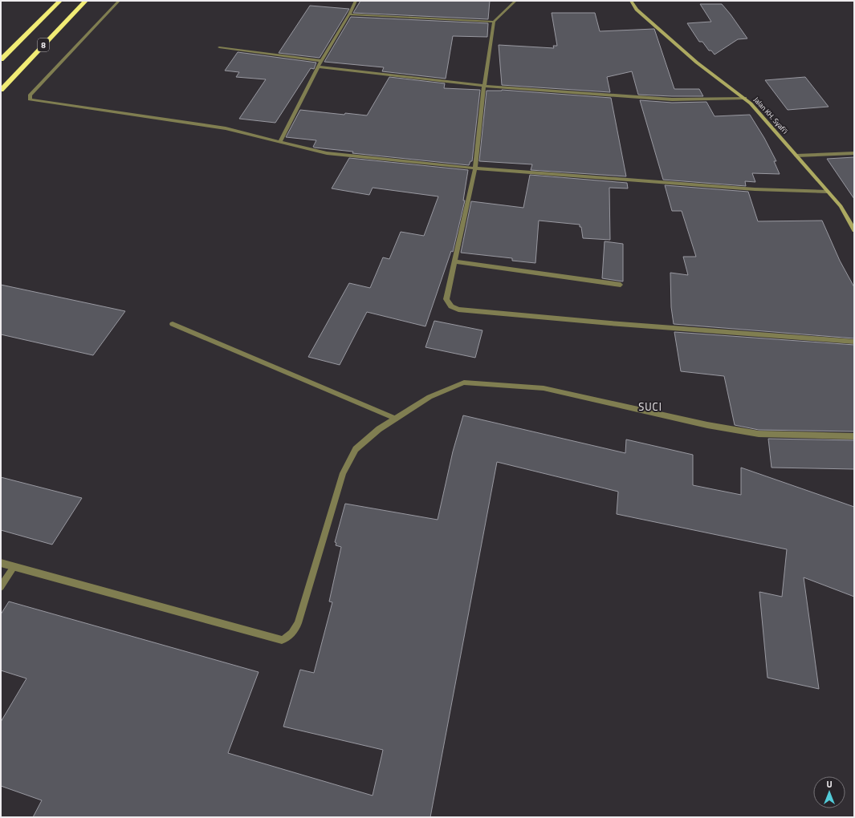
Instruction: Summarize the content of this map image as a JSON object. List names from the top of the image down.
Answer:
{
  "streets": {
    "highway": ["8"],
    "main road": ["Jalan KH. Syafi'i"]
  },
  "districts": ["SUCI"],
  "north": "top"
}
